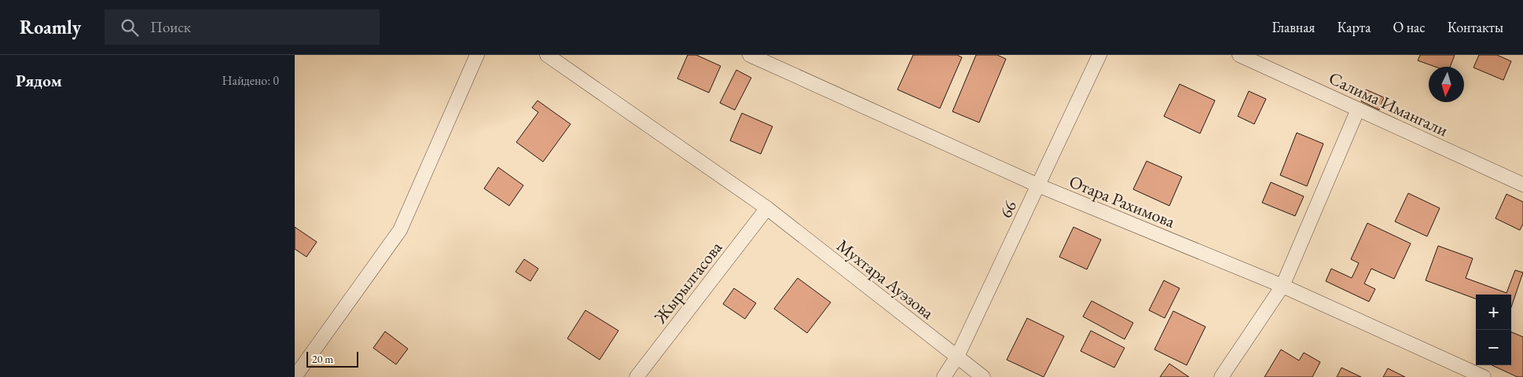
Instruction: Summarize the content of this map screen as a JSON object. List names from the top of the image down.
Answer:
{
  "streets": {
    "street": [
      "Салима Имангали",
      "Отара Рахимова",
      "66",
      "Мухтара Ауэзова",
      "Жырылгасова"
    ]
  },
  "crossings": [
    ["Отара Рахимова", "66"],
    ["66", "Мухтара Ауэзова"],
    ["Мухтара Ауэзова", "Жырылгасова"]
  ],
  "scale_bar": "20 m",
  "north": "bottom",
  "page": {
    "header": "Roamly",
    "search": "Поиск",
    "nav": [
      "Главная",
      "Карта",
      "О нас",
      "Контакты"
    ],
    "heading": ["Рядом", "Найдено: 0"],
    "map_buttons": ["+", "−"],
    "scale": "20 m"
  }
}
